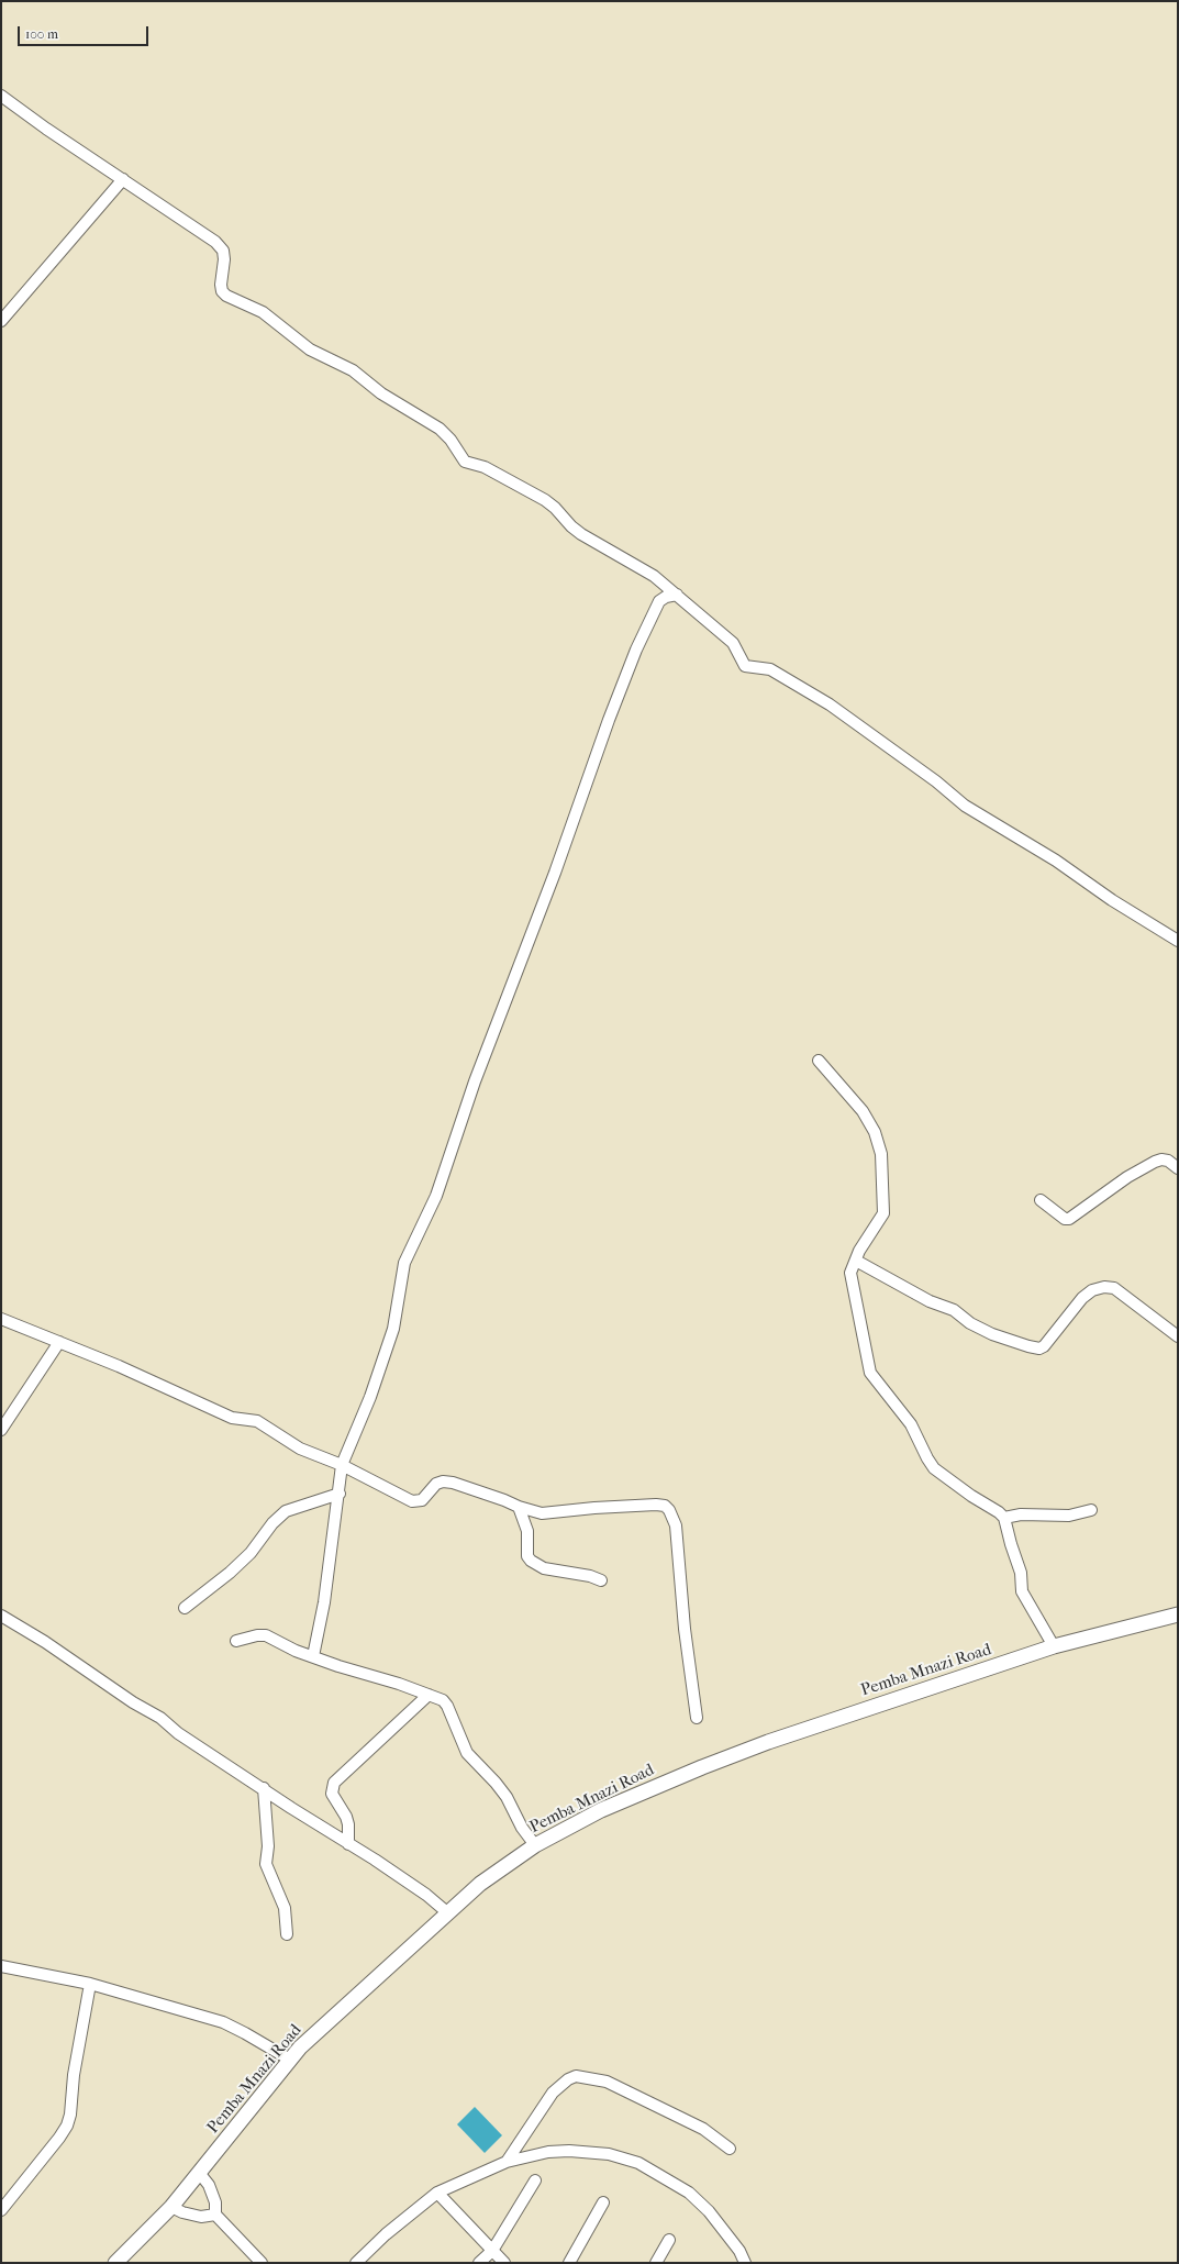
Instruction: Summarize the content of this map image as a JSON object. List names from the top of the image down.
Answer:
{
  "streets": {
    "main road": ["Pemba Mnazi Road"]
  },
  "scale_bar": "100 m"
}
